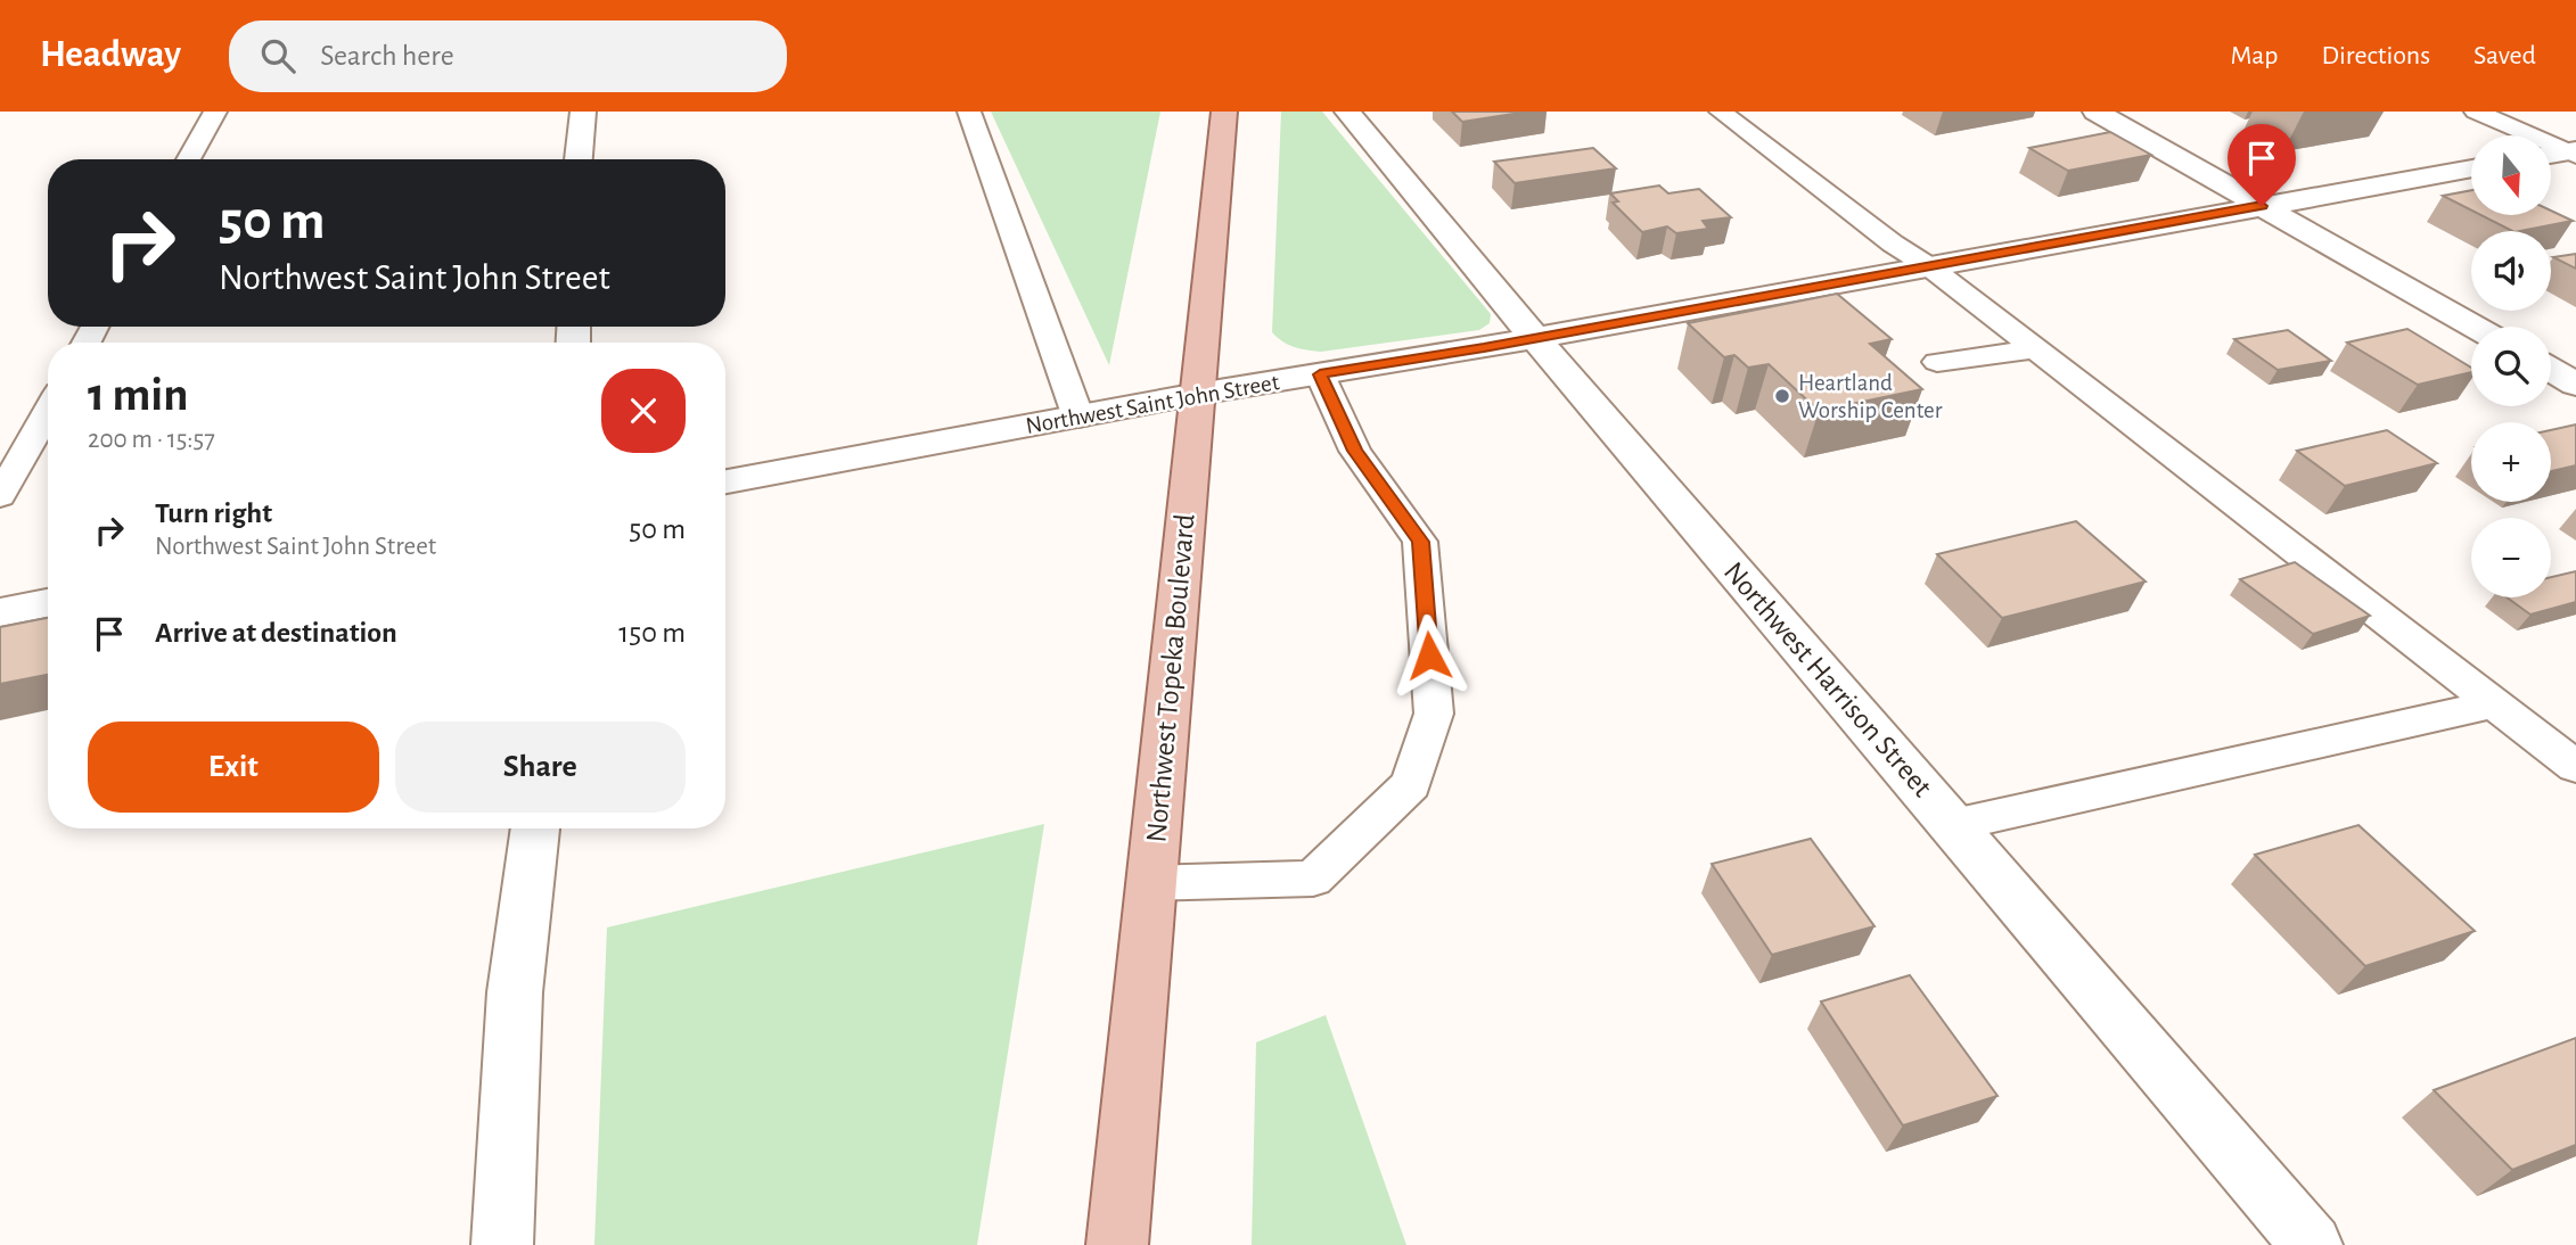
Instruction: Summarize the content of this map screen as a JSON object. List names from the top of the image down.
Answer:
{
  "streets": {
    "main road": ["Northwest Topeka Boulevard"],
    "street": ["Northwest Saint John Street", "Northwest Harrison Street"]
  },
  "crossings": [
    ["Northwest Saint John Street", "Northwest Topeka Boulevard"],
    ["Northwest Saint John Street", "Northwest Harrison Street"]
  ],
  "places": ["Heartland Worship Center"],
  "north": "bottom",
  "page": {
    "header": "Headway",
    "search": "Search here",
    "nav": ["Map", "Directions", "Saved"],
    "map_buttons": ["+", "−"],
    "turn": ["50 m", "Northwest Saint John Street"],
    "heading": ["1 min", "200 m · 15:57"],
    "list": [
      {
        "name": "Turn right",
        "note": "Northwest Saint John Street",
        "value": "50 m"
      },
      {
        "name": "Arrive at destination",
        "value": "150 m"
      }
    ],
    "buttons": ["Exit", "Share"]
  }
}
